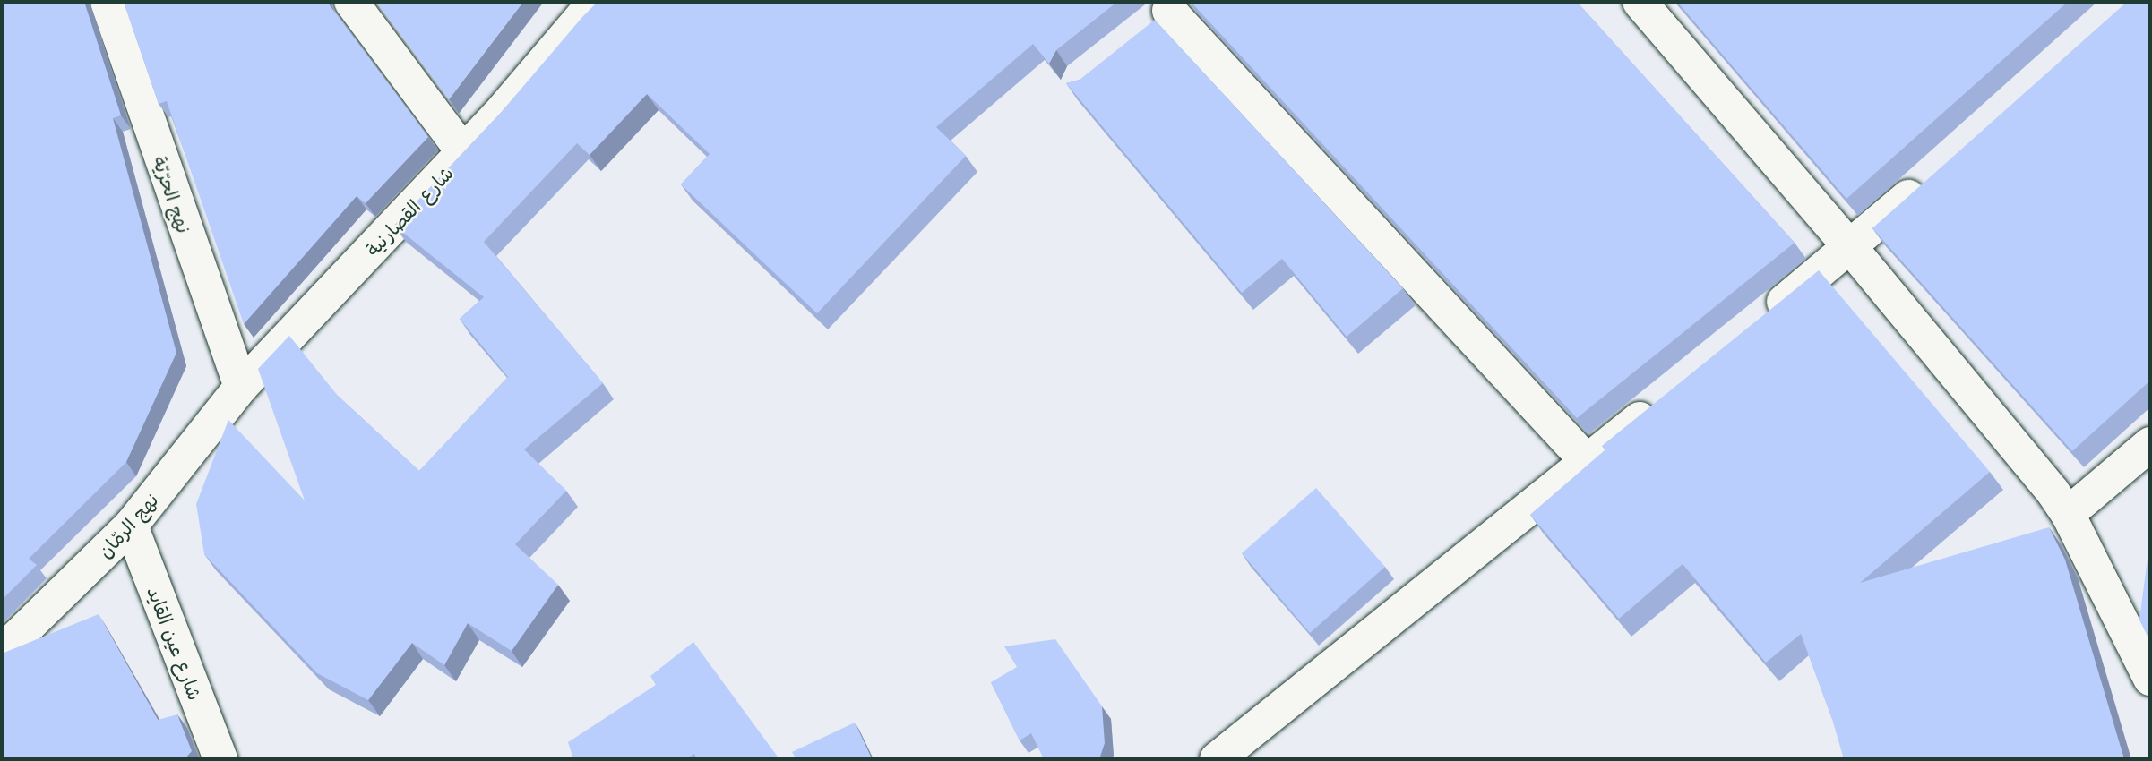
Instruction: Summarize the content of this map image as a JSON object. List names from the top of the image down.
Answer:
{
  "streets": {
    "street": [
      "نهج الحرّيّة",
      "شارع القصارنية",
      "نهج الرمّان",
      "شارع عين القايد"
    ]
  },
  "crossings": [
    ["نهج الحرّيّة", "شارع القصارنية"],
    ["نهج الحرّيّة", "نهج الرمّان"],
    ["شارع القصارنية", "نهج الرمّان"],
    ["نهج الرمّان", "شارع عين القايد"]
  ]
}
